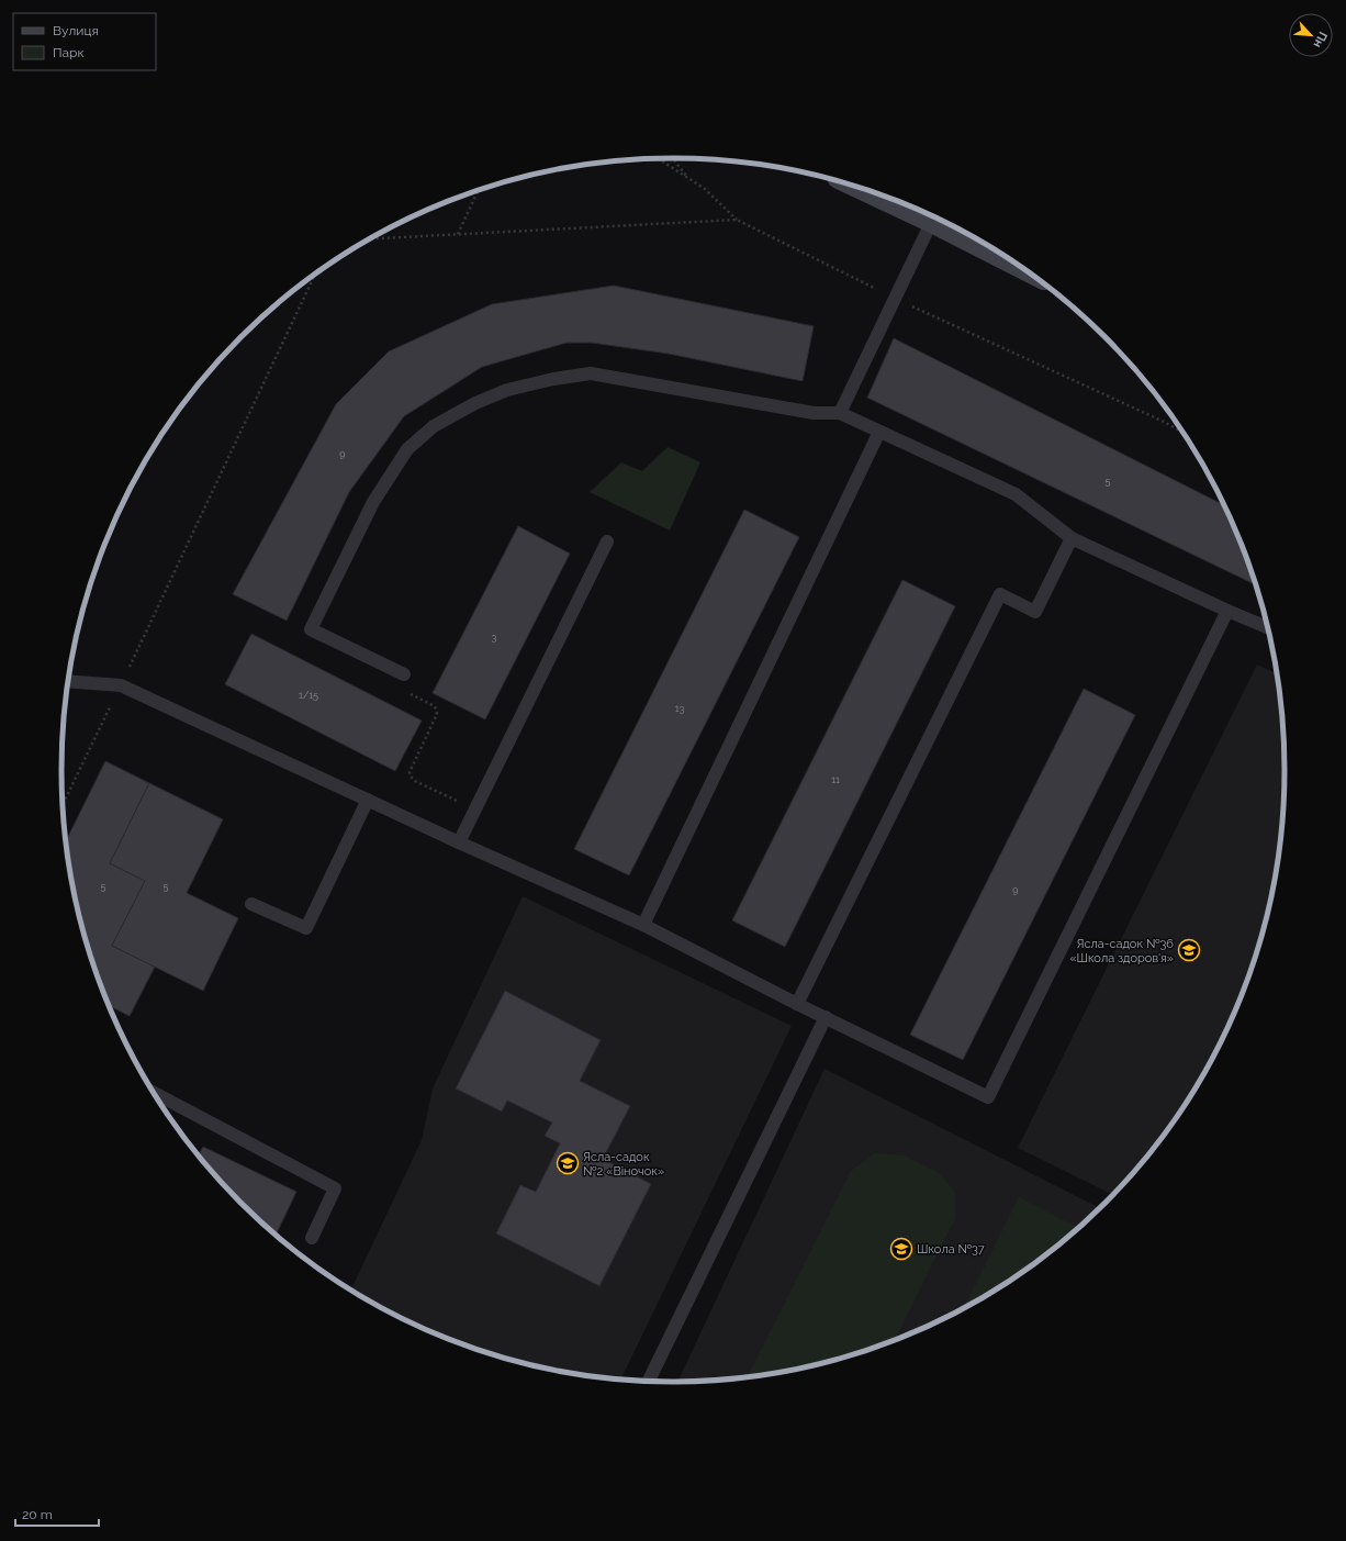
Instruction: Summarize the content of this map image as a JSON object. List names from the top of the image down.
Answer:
{
  "places": {
    "school or university": ["Ясла-садок №36 «Школа здоров’я»", "Ясла-садок №2 «Віночок»", "Школа №37"]
  },
  "house_numbers": [
    "9",
    "5",
    "3",
    "1/15",
    "13",
    "11",
    "5",
    "5",
    "9"
  ],
  "legend": ["Вулиця", "Парк"],
  "scale_bar": "20 m",
  "north": "bottom right"
}
